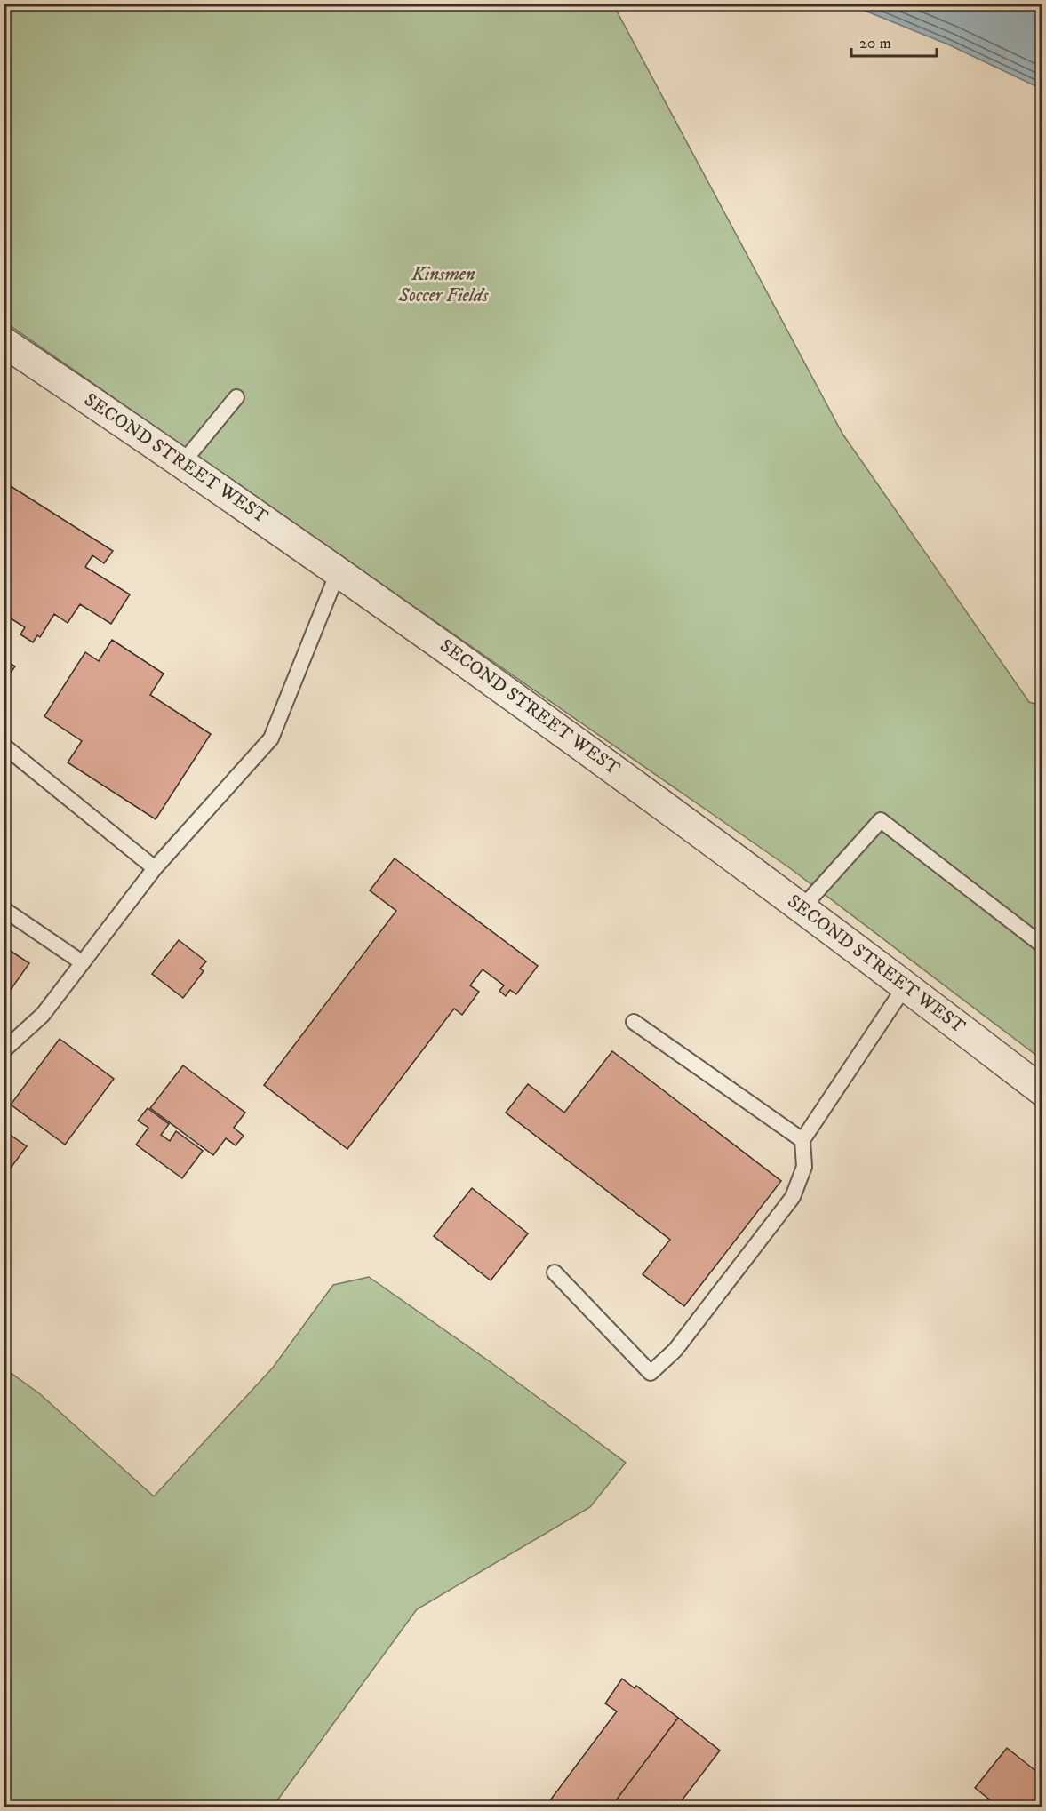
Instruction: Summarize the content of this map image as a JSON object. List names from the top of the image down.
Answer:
{
  "streets": {
    "street": ["SECOND STREET WEST"]
  },
  "parks": ["Kinsmen Soccer Fields"],
  "scale_bar": "20 m"
}
